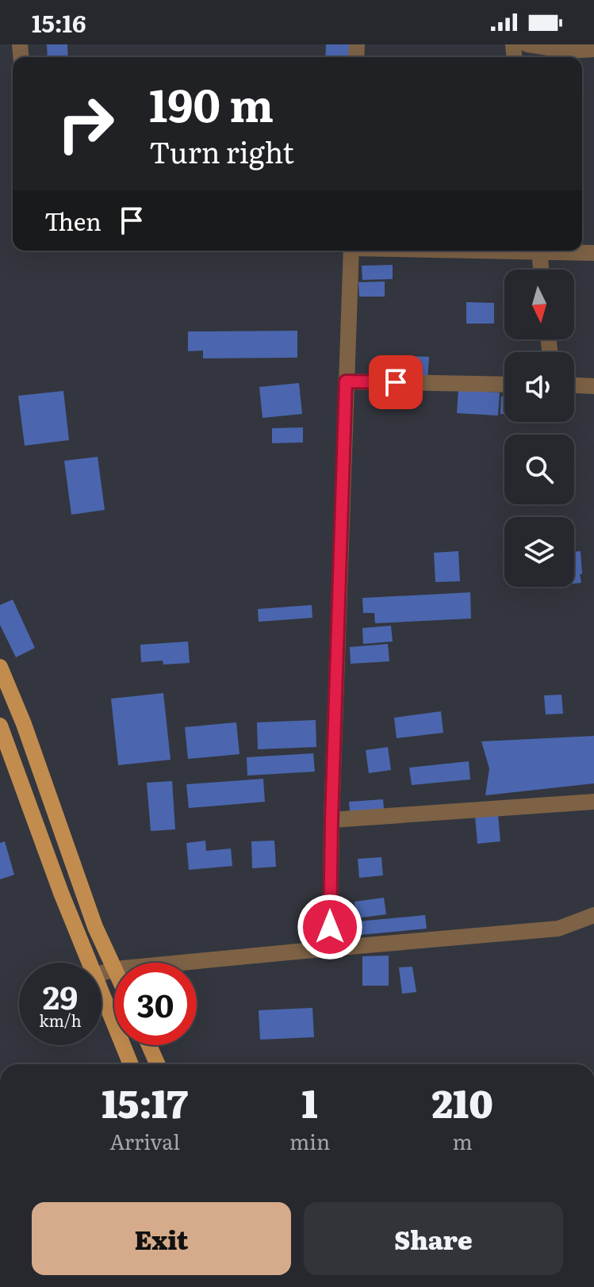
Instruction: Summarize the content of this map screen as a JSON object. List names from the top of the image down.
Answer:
{
  "north": "bottom",
  "page": {
    "status": "15:16",
    "turn": ["190 m", "Turn right"],
    "then": "Then",
    "speed": "29 km/h",
    "limit": "30",
    "eta": [
      "15:17",
      "Arrival",
      "1",
      "min",
      "210",
      "m"
    ],
    "buttons": ["Exit", "Share"]
  }
}
